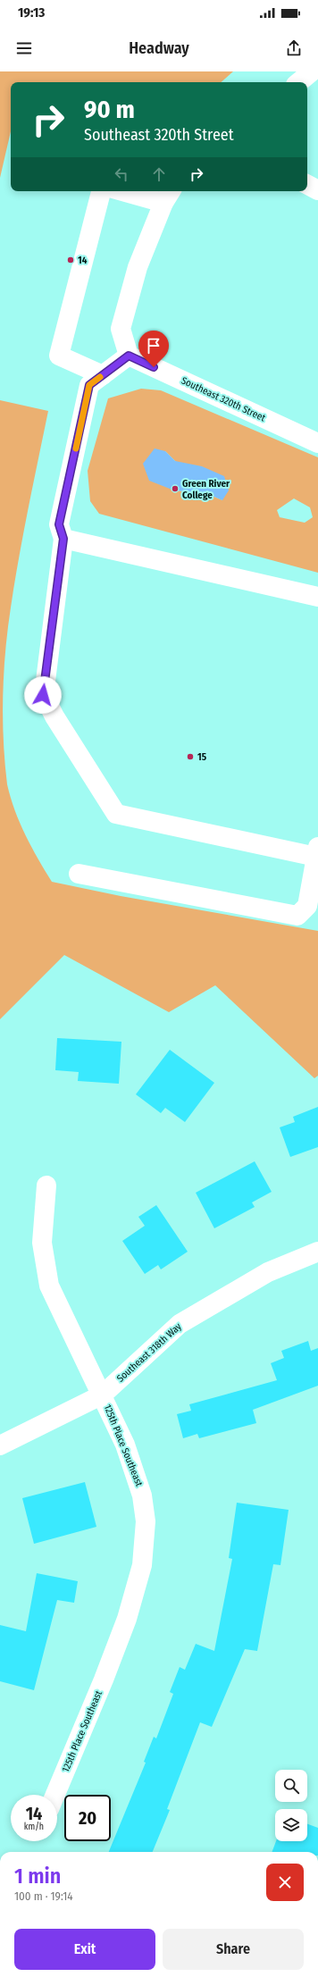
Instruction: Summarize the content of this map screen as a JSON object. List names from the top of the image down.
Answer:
{
  "streets": {
    "street": ["Southeast 320th Street", "Southeast 318th Way", "125th Place Southeast"]
  },
  "crossings": [
    ["Southeast 318th Way", "125th Place Southeast"]
  ],
  "places": ["14", "Green River College", "15"],
  "page": {
    "status": "19:13",
    "header": "Headway",
    "turn": ["90 m", "Southeast 320th Street"],
    "speed": "14 km/h",
    "limit": "20",
    "heading": ["1 min", "100 m · 19:14"],
    "buttons": ["Exit", "Share"]
  }
}
